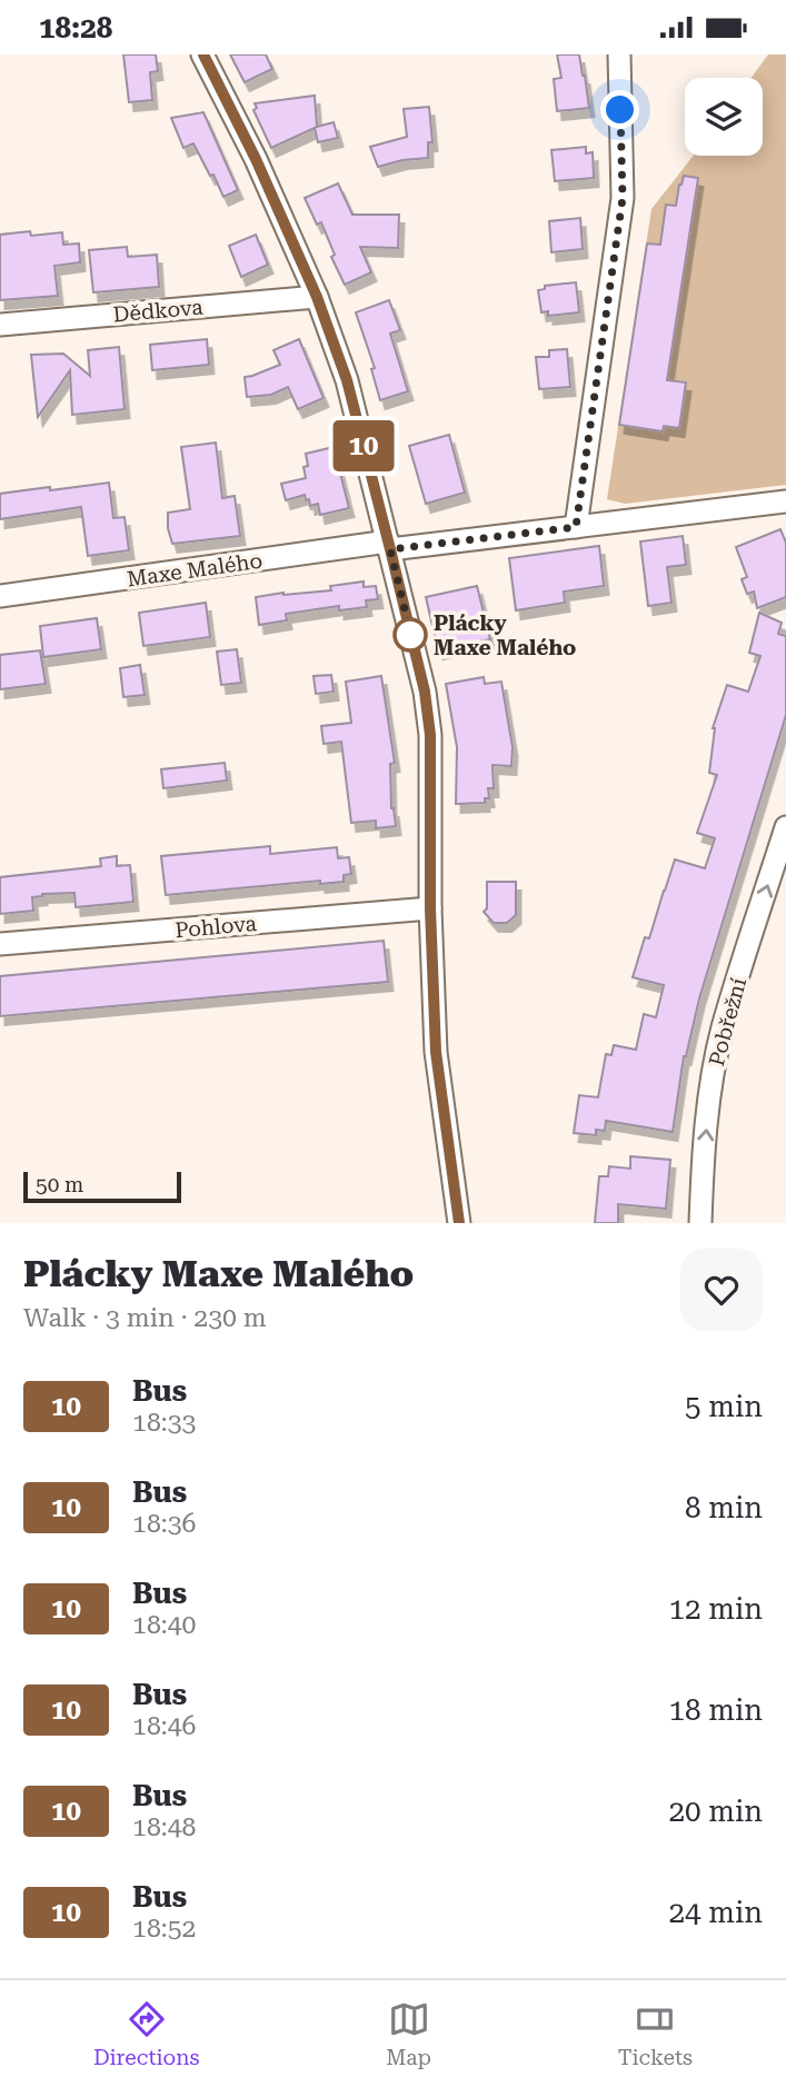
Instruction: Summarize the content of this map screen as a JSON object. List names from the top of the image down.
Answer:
{
  "streets": {
    "street": [
      "Dědkova",
      "Maxe Malého",
      "Pohlova",
      "Pobřežní"
    ]
  },
  "one_way": ["Pobřežní"],
  "places": ["Plácky Maxe Malého"],
  "lines": ["bus line 10"],
  "scale_bar": "50 m",
  "page": {
    "status": "18:28",
    "on_map": "10",
    "scale": "50 m",
    "heading": ["Plácky Maxe Malého", "Walk · 3 min · 230 m"],
    "list": [
      {
        "mark": "10",
        "name": "Bus",
        "note": "18:33",
        "value": "5 min"
      },
      {
        "mark": "10",
        "name": "Bus",
        "note": "18:36",
        "value": "8 min"
      },
      {
        "mark": "10",
        "name": "Bus",
        "note": "18:40",
        "value": "12 min"
      },
      {
        "mark": "10",
        "name": "Bus",
        "note": "18:46",
        "value": "18 min"
      },
      {
        "mark": "10",
        "name": "Bus",
        "note": "18:48",
        "value": "20 min"
      },
      {
        "mark": "10",
        "name": "Bus",
        "note": "18:52",
        "value": "24 min"
      }
    ],
    "tabs": ["Directions", "Map", "Tickets"]
  }
}
